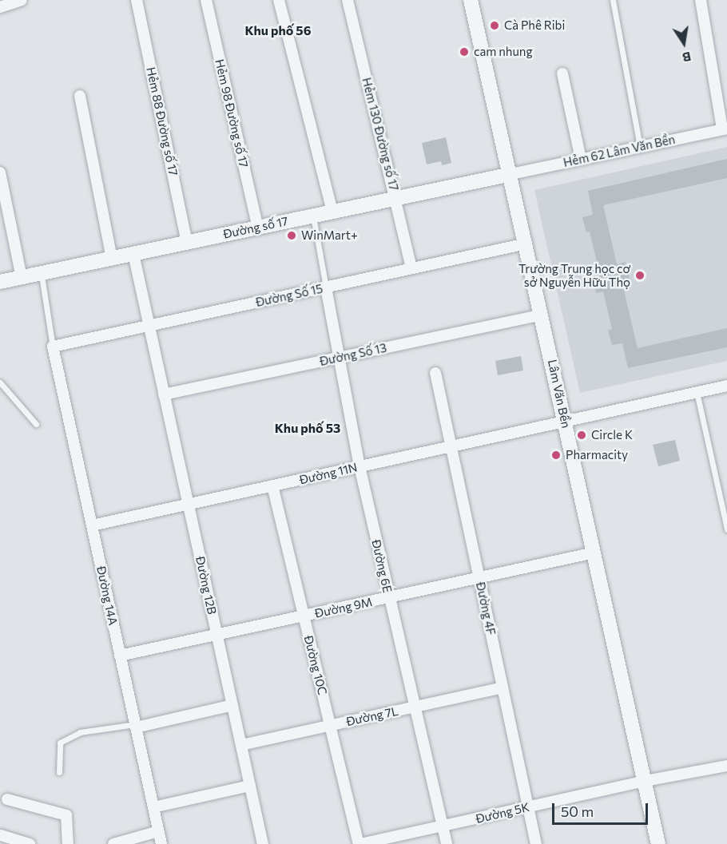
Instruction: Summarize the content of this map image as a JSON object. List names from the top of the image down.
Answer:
{
  "streets": {
    "street": [
      "Hẻm 98 Đường số 17",
      "Hẻm 88 Đường số 17",
      "Hẻm 130 Đường số 17",
      "Hẻm 62 Lâm Văn Bền",
      "Đường số 17",
      "Đường Số 15",
      "Đường Số 13",
      "Lâm Văn Bền",
      "Đường 11N",
      "Đường 6E",
      "Đường 12B",
      "Đường 14A",
      "Đường 9M",
      "Đường 4F",
      "Đường 10C",
      "Đường 7L",
      "Đường 5K"
    ]
  },
  "crossings": [
    ["Hẻm 98 Đường số 17", "Đường số 17"],
    ["Hẻm 88 Đường số 17", "Đường số 17"],
    ["Hẻm 130 Đường số 17", "Đường số 17"],
    ["Hẻm 130 Đường số 17", "Đường Số 15"],
    ["Hẻm 62 Lâm Văn Bền", "Đường số 17"],
    ["Hẻm 62 Lâm Văn Bền", "Lâm Văn Bền"],
    ["Đường số 17", "Lâm Văn Bền"],
    ["Đường số 17", "Đường 12B"],
    ["Đường Số 15", "Lâm Văn Bền"],
    ["Đường Số 15", "Đường 6E"],
    ["Đường Số 15", "Đường 12B"],
    ["Đường Số 15", "Đường 14A"],
    ["Đường Số 13", "Lâm Văn Bền"],
    ["Đường Số 13", "Đường 6E"],
    ["Đường Số 13", "Đường 12B"],
    ["Lâm Văn Bền", "Đường 11N"],
    ["Lâm Văn Bền", "Đường 9M"],
    ["Lâm Văn Bền", "Đường 5K"],
    ["Đường 11N", "Đường 6E"],
    ["Đường 11N", "Đường 12B"],
    ["Đường 11N", "Đường 14A"],
    ["Đường 11N", "Đường 4F"],
    ["Đường 11N", "Đường 10C"],
    ["Đường 6E", "Đường 9M"],
    ["Đường 6E", "Đường 7L"],
    ["Đường 6E", "Đường 5K"],
    ["Đường 12B", "Đường 9M"],
    ["Đường 12B", "Đường 7L"],
    ["Đường 14A", "Đường 9M"],
    ["Đường 9M", "Đường 4F"],
    ["Đường 9M", "Đường 10C"],
    ["Đường 4F", "Đường 7L"],
    ["Đường 4F", "Đường 5K"],
    ["Đường 10C", "Đường 7L"],
    ["Đường 10C", "Đường 5K"]
  ],
  "districts": ["Khu phố 56", "Khu phố 53"],
  "places": [
    "Cà Phê Ribi",
    "cam nhung",
    "WinMart+",
    "Trường Trung học cơ sở Nguyễn Hữu Thọ",
    "Circle K",
    "Pharmacity"
  ],
  "scale_bar": "50 m",
  "north": "bottom"
}
